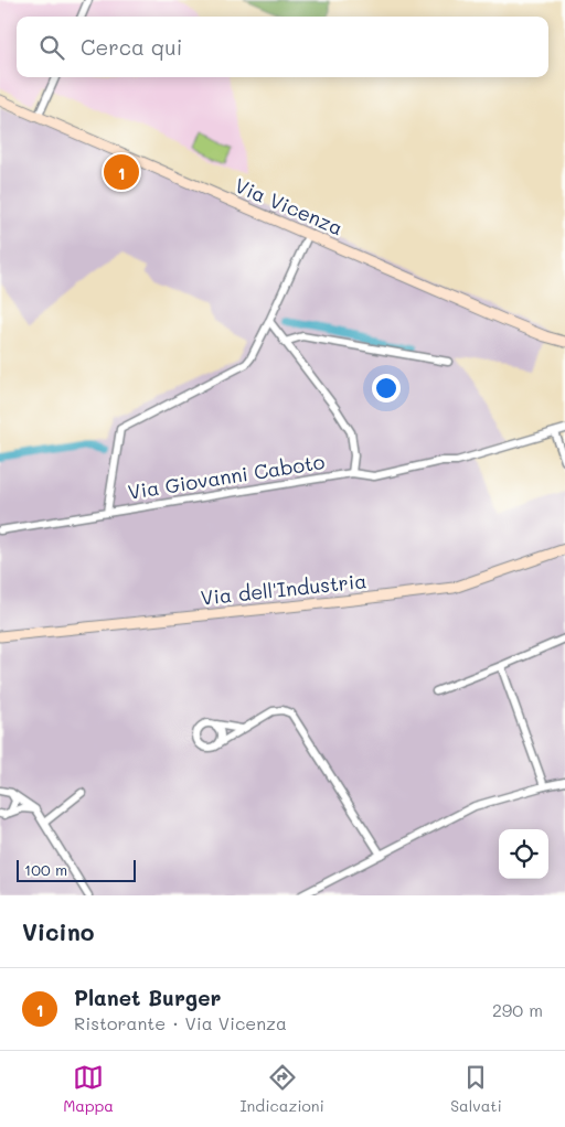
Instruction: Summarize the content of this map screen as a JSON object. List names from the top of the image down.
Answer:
{
  "streets": {
    "street": ["Via Vicenza", "Via Giovanni Caboto", "Via dell'Industria"]
  },
  "scale_bar": "100 m",
  "page": {
    "search": "Cerca qui",
    "pins": "1",
    "scale": "100 m",
    "heading": "Vicino",
    "list": [
      {
        "mark": "1",
        "name": "Planet Burger",
        "note": "Ristorante · Via Vicenza",
        "value": "290 m"
      }
    ],
    "nav": ["Mappa", "Indicazioni", "Salvati"]
  }
}
